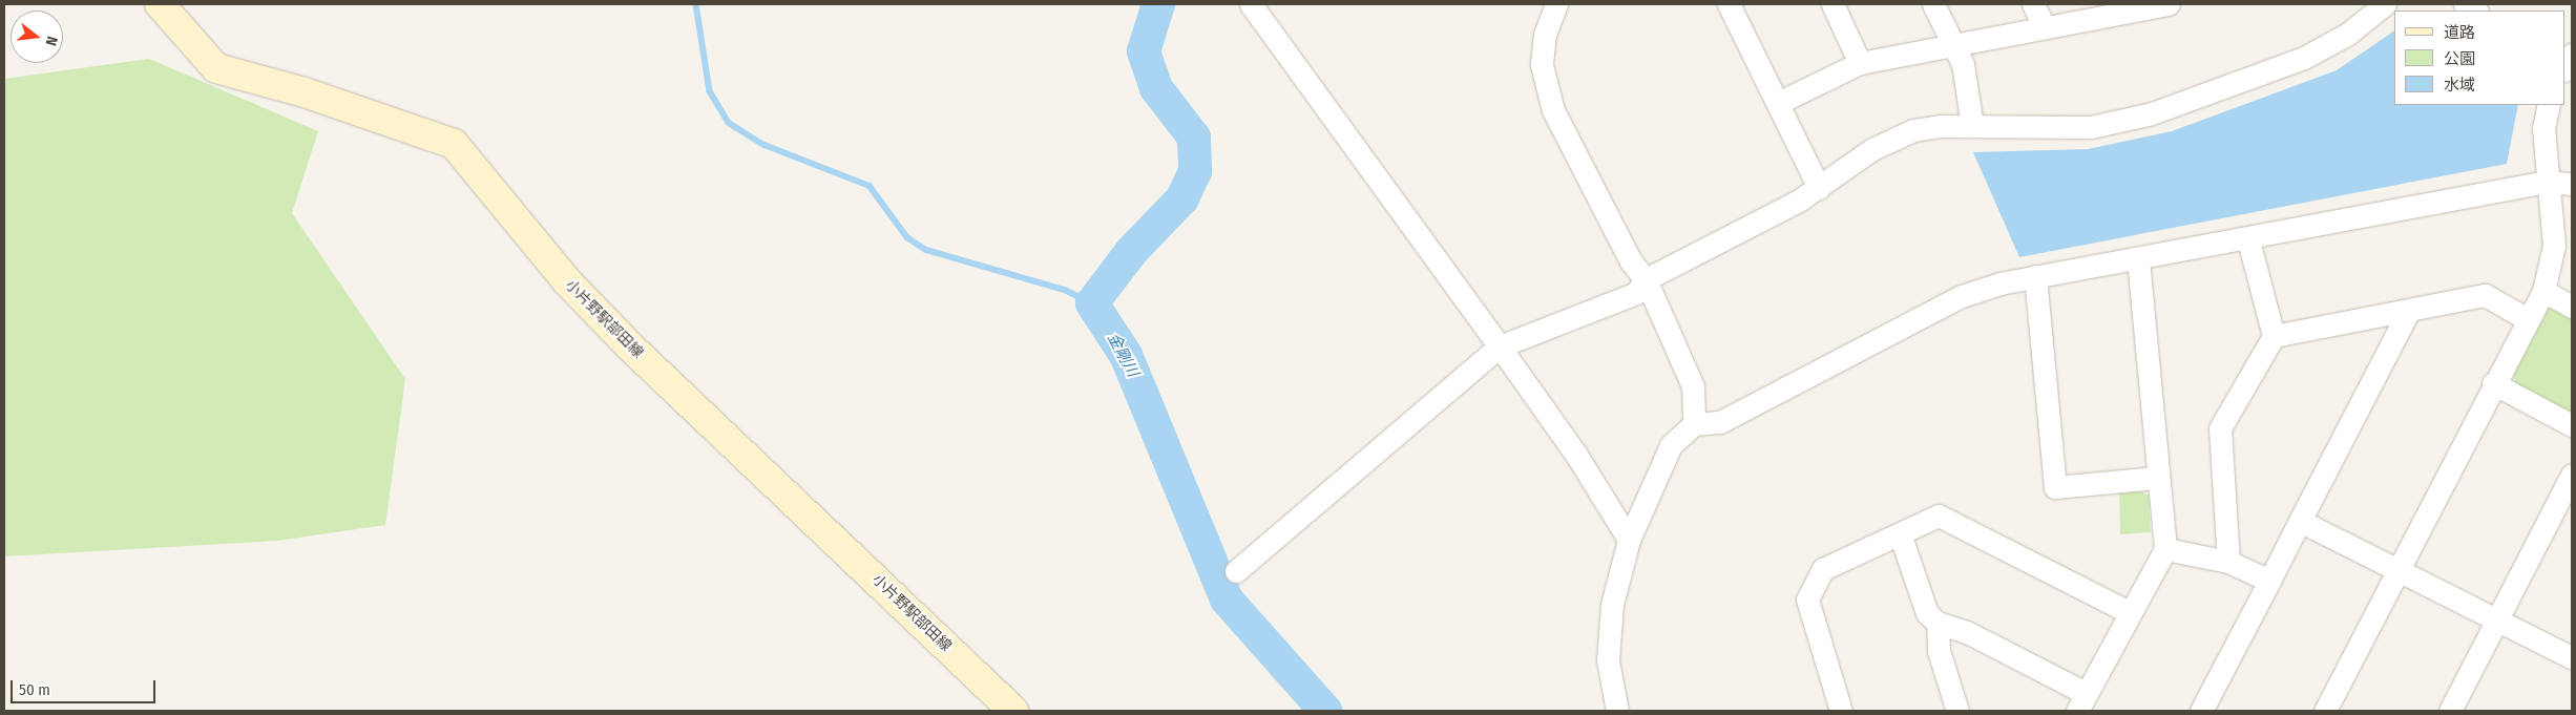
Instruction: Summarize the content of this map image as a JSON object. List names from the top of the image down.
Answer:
{
  "streets": {
    "main road": ["小片野駅部田線"]
  },
  "water": ["金剛川"],
  "legend": ["道路", "公園", "水域"],
  "scale_bar": "50 m",
  "north": "right"
}
